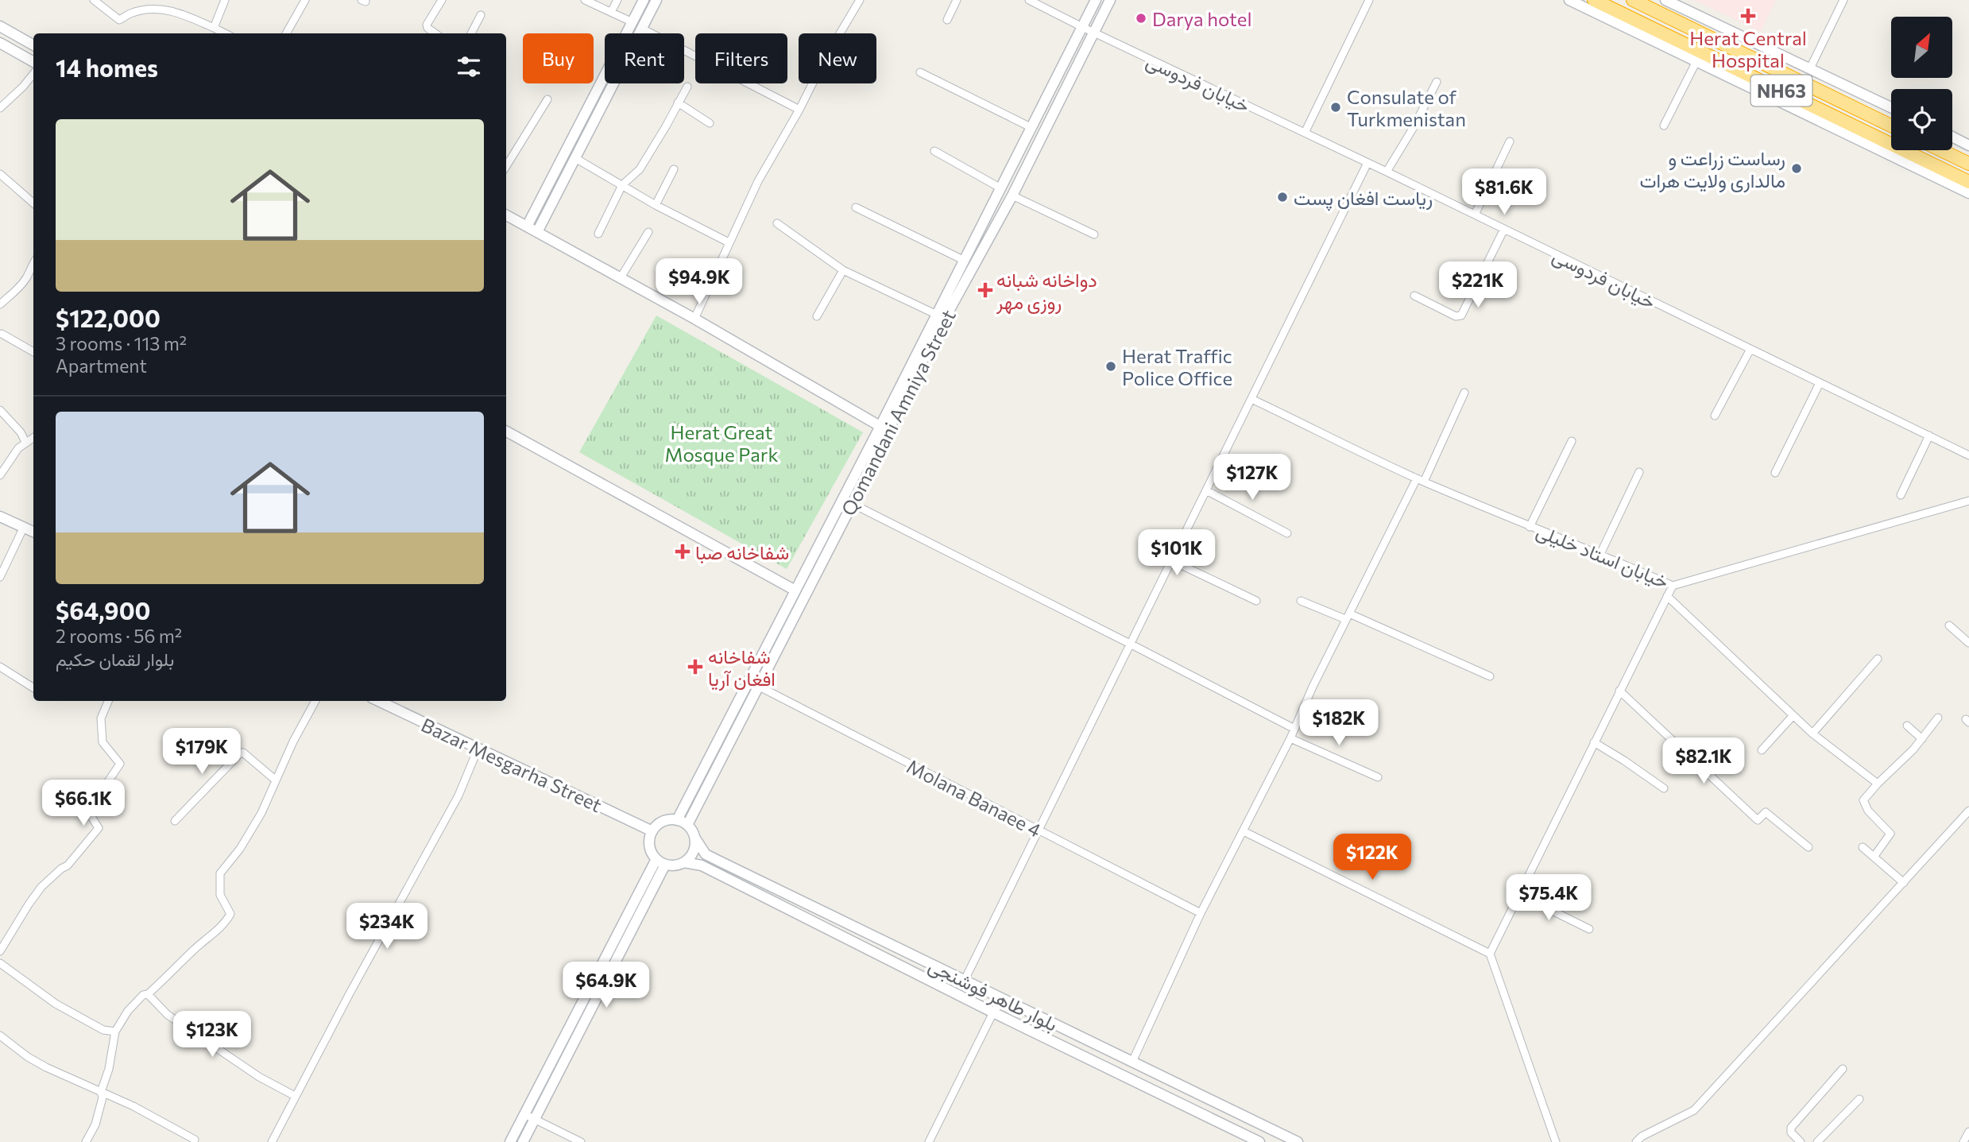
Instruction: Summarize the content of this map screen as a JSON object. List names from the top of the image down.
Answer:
{
  "streets": {
    "highway": ["NH63"],
    "street": [
      "خیابان فردوسی",
      "Qomandani Amniya Street",
      "خیابان استاد خلیلی",
      "Bazar Mesgarha Street",
      "Molana Banaee 4",
      "بلوار طاهر فوشنجی"
    ]
  },
  "crossings": [
    ["خیابان فردوسی", "Qomandani Amniya Street"],
    ["Qomandani Amniya Street", "Bazar Mesgarha Street"],
    ["Qomandani Amniya Street", "Molana Banaee 4"],
    ["Qomandani Amniya Street", "بلوار طاهر فوشنجی"],
    ["Bazar Mesgarha Street", "بلوار طاهر فوشنجی"]
  ],
  "parks": ["Herat Great Mosque Park"],
  "places": {
    "health": [
      "Herat Central Hospital",
      "دواخانه شبانه روزی مهر",
      "شفاخانه صبا",
      "شفاخانه افغان آریا"
    ],
    "other": [
      "Darya hotel",
      "Consulate of Turkmenistan",
      "رساست زراعت و مالداری ولایت هرات",
      "ریاست افغان پست",
      "Herat Traffic Police Office"
    ]
  },
  "north": "top right",
  "page": {
    "chip": [
      "Buy",
      "Rent",
      "Filters",
      "New"
    ],
    "heading": "14 homes",
    "list": [
      {
        "name": "$122,000",
        "note": "3 rooms · 113 m² · Apartment"
      },
      {
        "name": "$64,900",
        "note": "2 rooms · 56 m² · بلوار لقمان حکیم"
      }
    ],
    "price": [
      "$81.6K",
      "$94.9K",
      "$221K",
      "$127K",
      "$101K",
      "$182K",
      "$179K",
      "$82.1K",
      "$66.1K",
      "$122K",
      "$75.4K",
      "$234K",
      "$64.9K",
      "$123K"
    ]
  }
}
